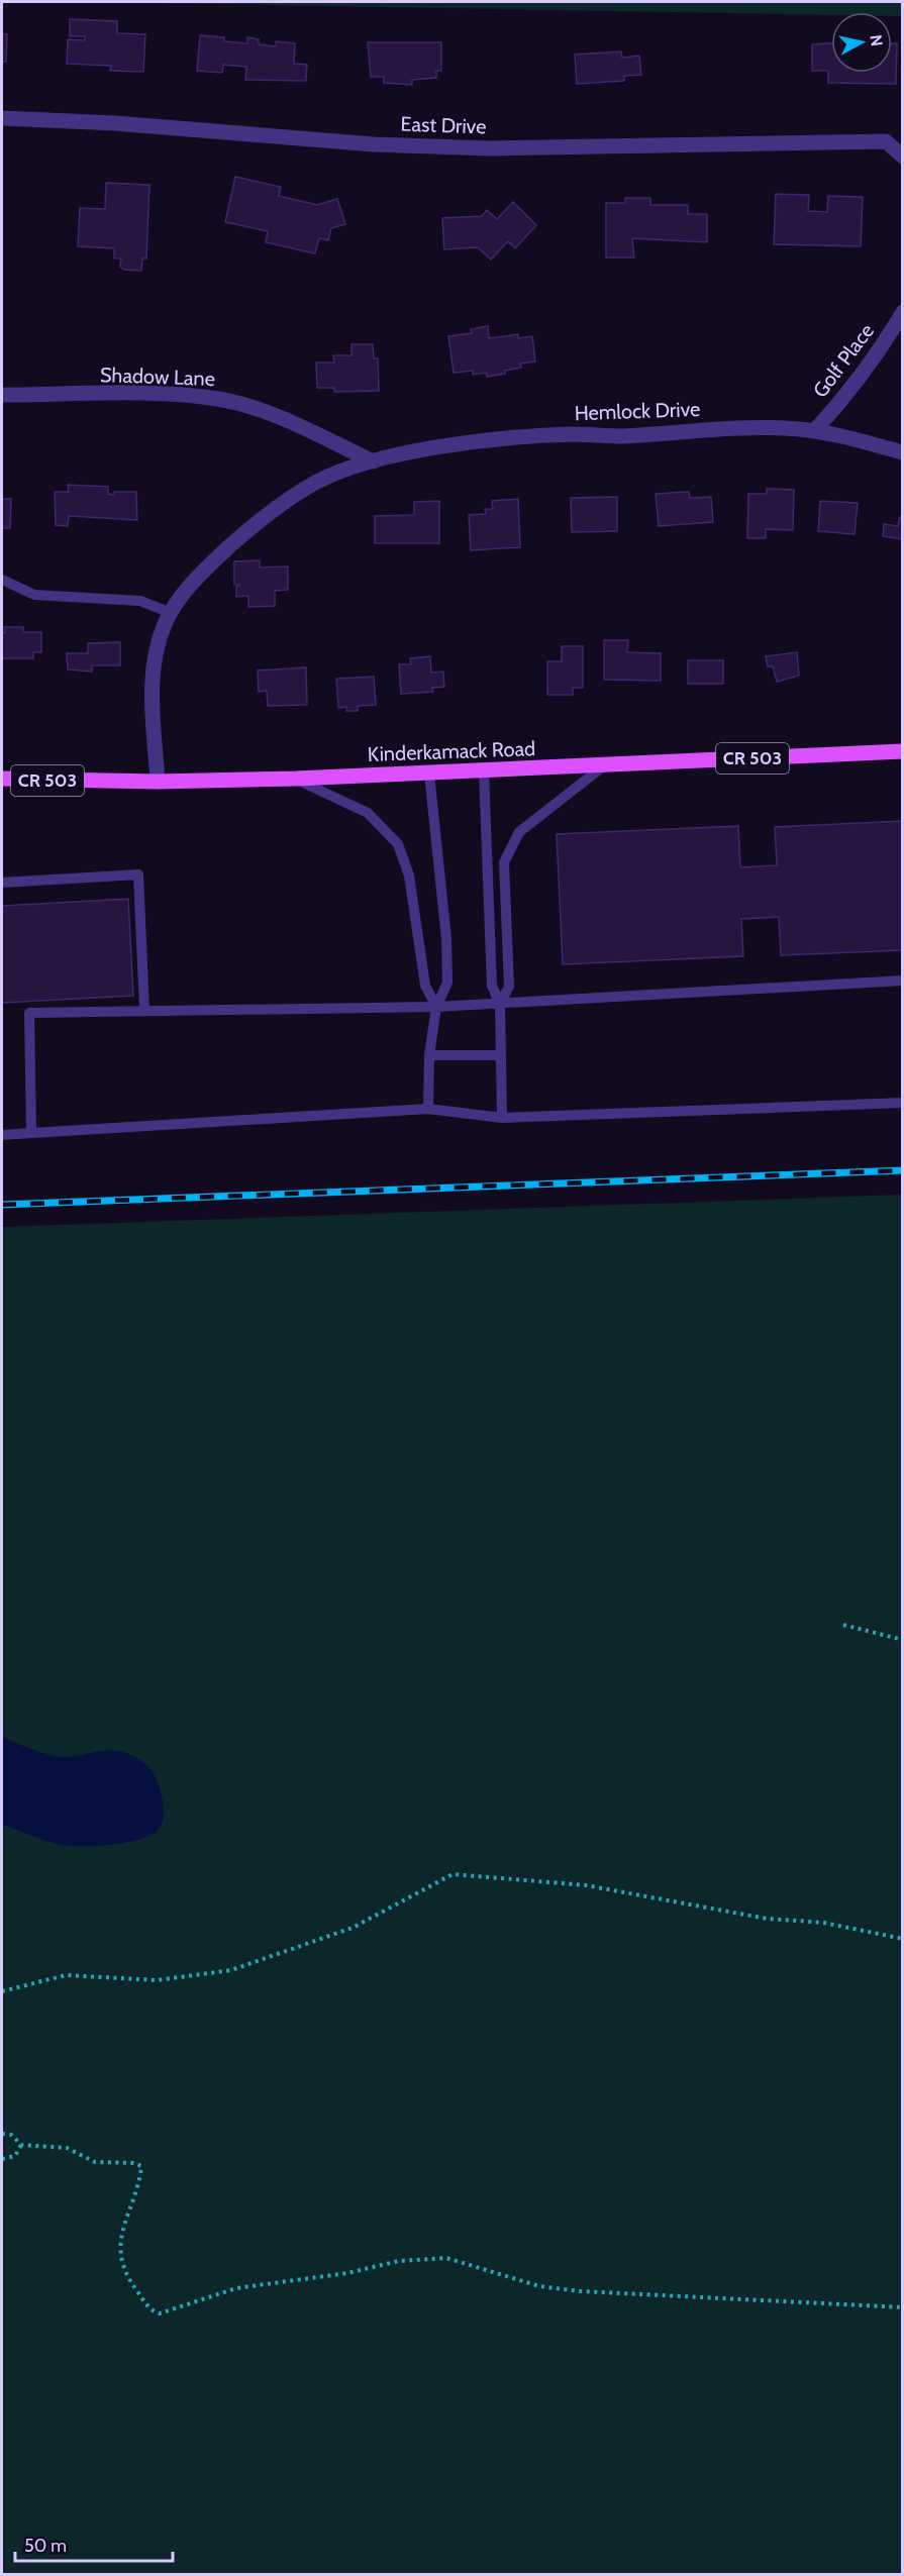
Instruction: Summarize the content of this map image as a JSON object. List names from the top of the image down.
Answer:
{
  "streets": {
    "main road": ["Kinderkamack Road", "CR 503"],
    "street": [
      "East Drive",
      "Golf Place",
      "Shadow Lane",
      "Hemlock Drive"
    ]
  },
  "crossings": [
    ["Golf Place", "Hemlock Drive"],
    ["Shadow Lane", "Hemlock Drive"],
    ["Hemlock Drive", "Kinderkamack Road"]
  ],
  "scale_bar": "50 m",
  "north": "right"
}
